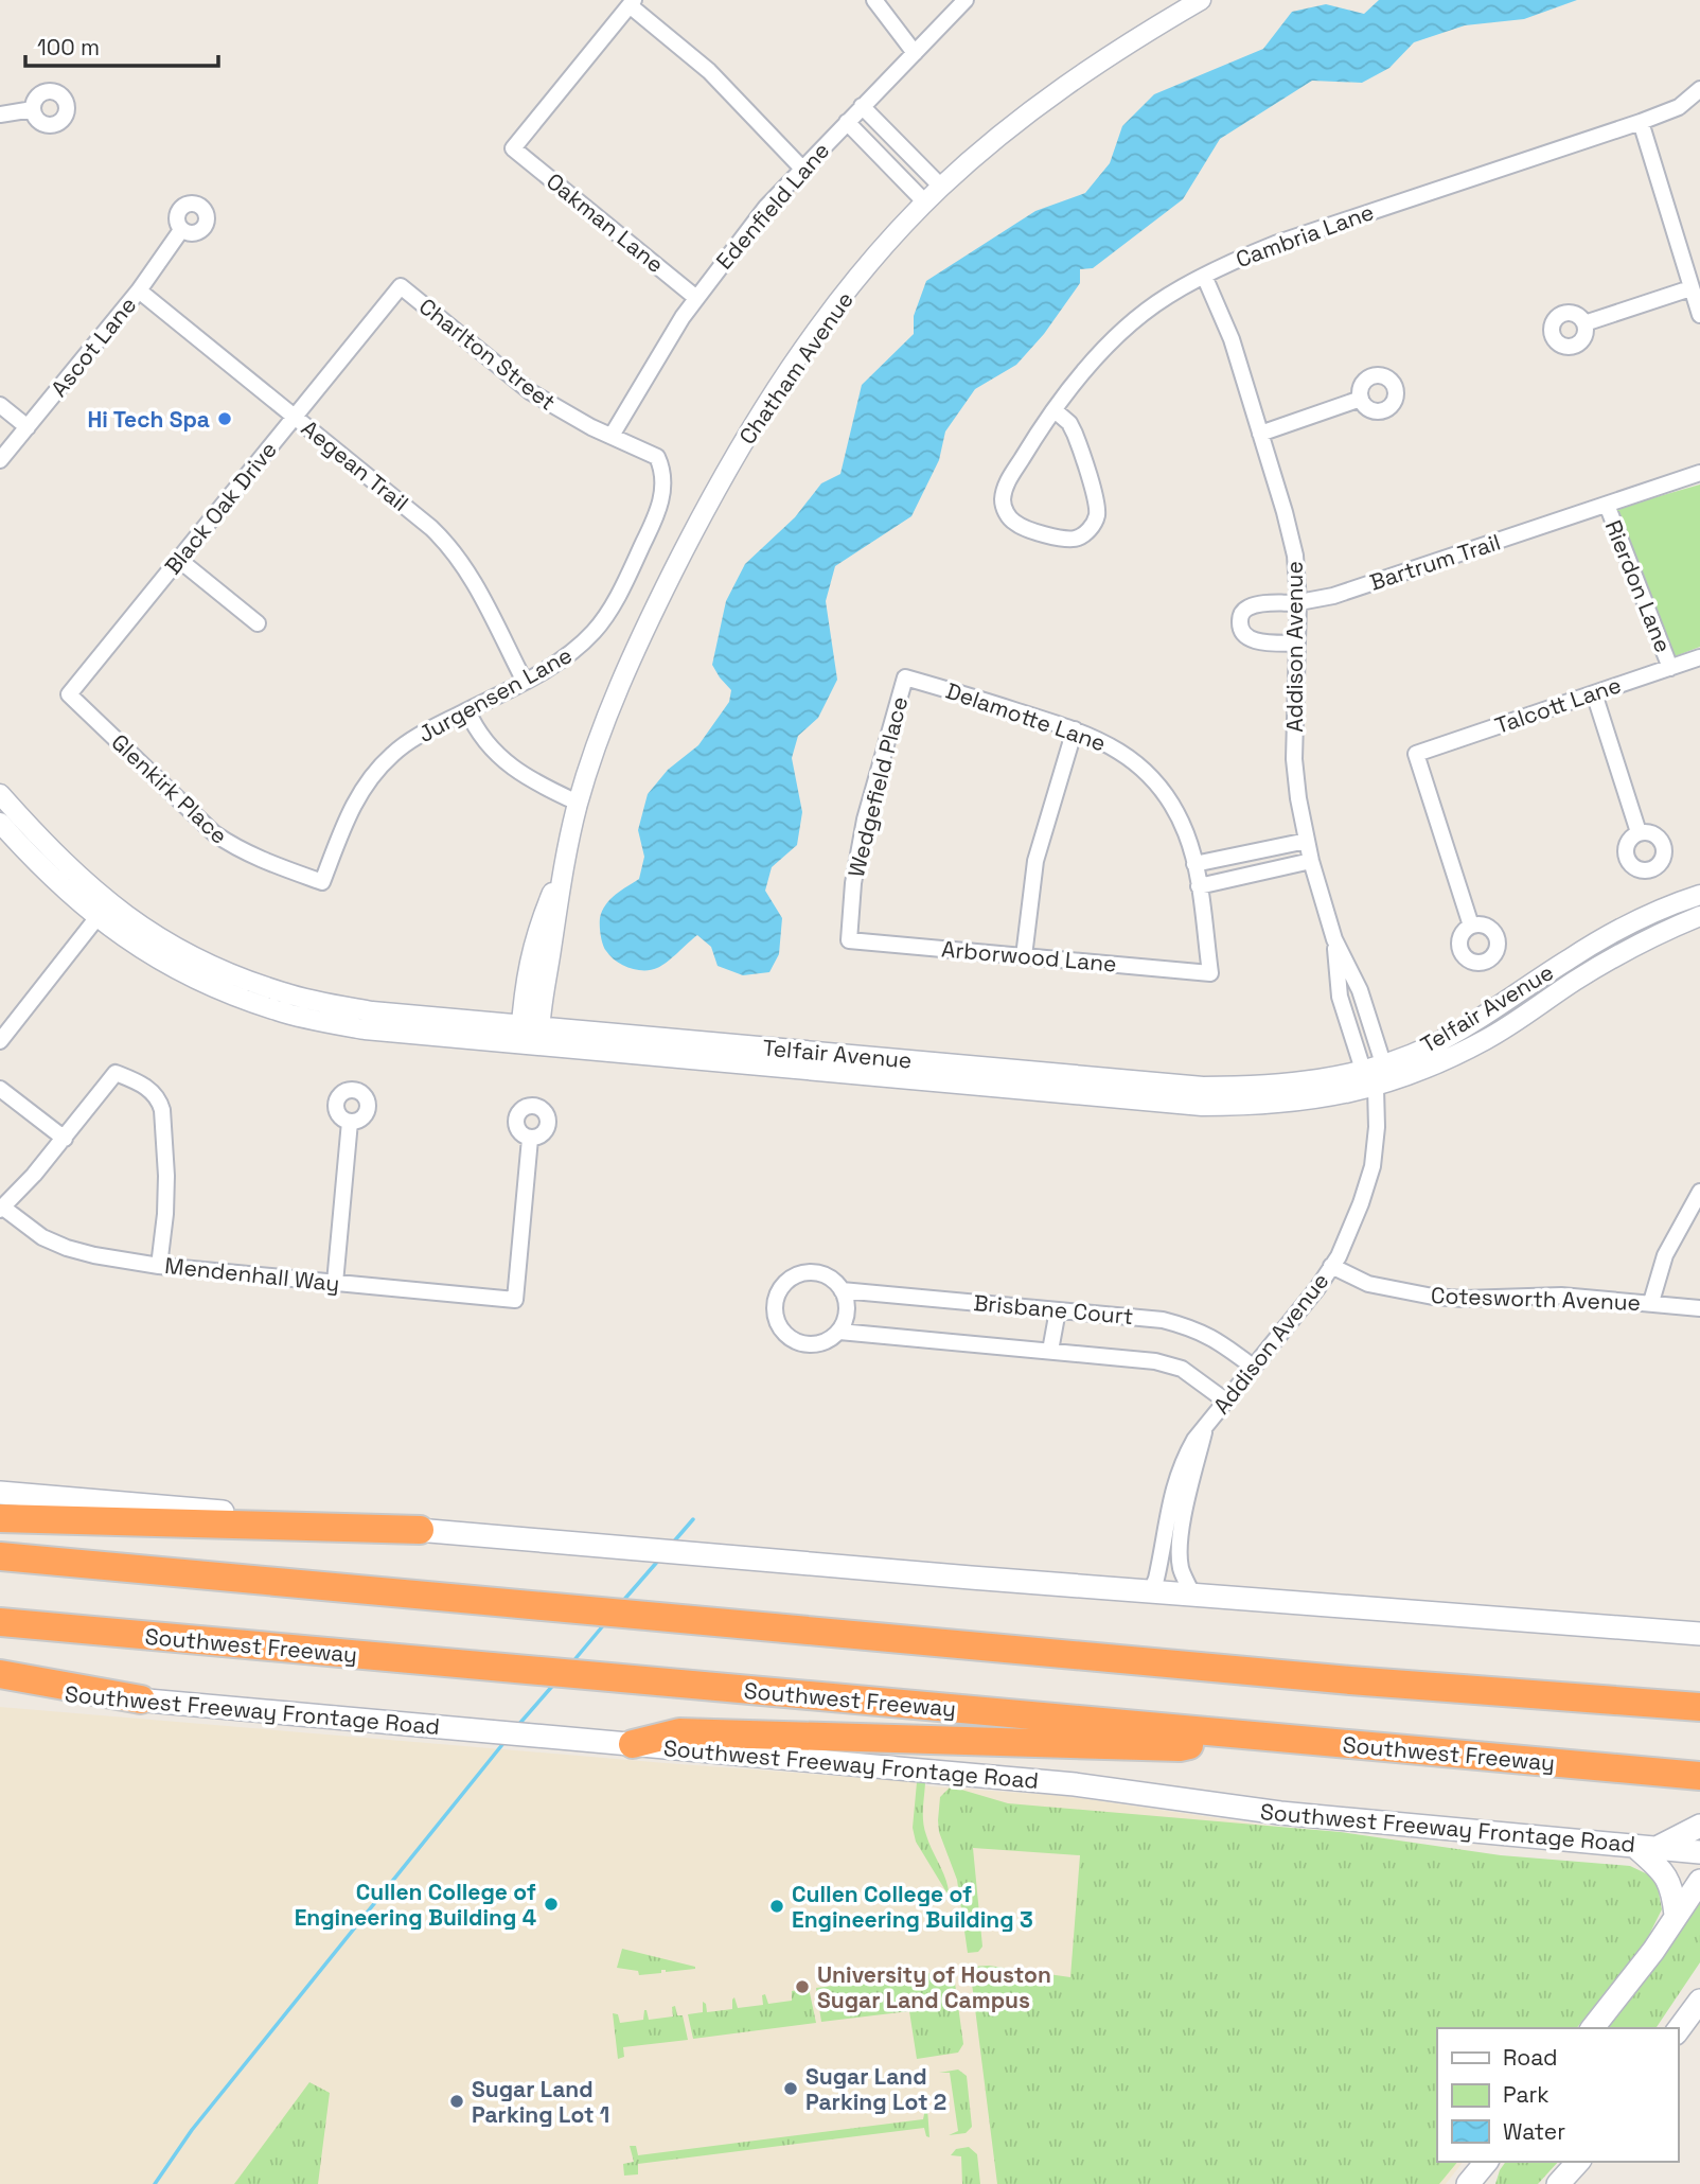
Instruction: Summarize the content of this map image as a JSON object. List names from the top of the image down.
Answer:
{
  "streets": {
    "highway": ["Southwest Freeway"],
    "main road": ["Southwest Freeway Frontage Road"],
    "street": [
      "Edenfield Lane",
      "Oakman Lane",
      "Cambria Lane",
      "Ascot Lane",
      "Charlton Street",
      "Chatham Avenue",
      "Aegean Trail",
      "Black Oak Drive",
      "Bartrum Trail",
      "Rierdon Lane",
      "Addison Avenue",
      "Jurgensen Lane",
      "Talcott Lane",
      "Delamotte Lane",
      "Wedgefield Place",
      "Glenkirk Place",
      "Arborwood Lane",
      "Telfair Avenue",
      "Mendenhall Way",
      "Cotesworth Avenue",
      "Brisbane Court"
    ]
  },
  "crossings": [
    ["Edenfield Lane", "Oakman Lane"],
    ["Edenfield Lane", "Charlton Street"],
    ["Cambria Lane", "Addison Avenue"],
    ["Ascot Lane", "Aegean Trail"],
    ["Charlton Street", "Black Oak Drive"],
    ["Charlton Street", "Jurgensen Lane"],
    ["Chatham Avenue", "Telfair Avenue"],
    ["Aegean Trail", "Black Oak Drive"],
    ["Aegean Trail", "Jurgensen Lane"],
    ["Black Oak Drive", "Glenkirk Place"],
    ["Bartrum Trail", "Rierdon Lane"],
    ["Bartrum Trail", "Addison Avenue"],
    ["Rierdon Lane", "Talcott Lane"],
    ["Addison Avenue", "Telfair Avenue"],
    ["Addison Avenue", "Cotesworth Avenue"],
    ["Addison Avenue", "Brisbane Court"],
    ["Jurgensen Lane", "Glenkirk Place"],
    ["Delamotte Lane", "Wedgefield Place"],
    ["Delamotte Lane", "Arborwood Lane"],
    ["Wedgefield Place", "Arborwood Lane"]
  ],
  "places": [
    "Hi Tech Spa",
    "Cullen College of Engineering Building 4",
    "Cullen College of Engineering Building 3",
    "University of Houston Sugar Land Campus",
    "Sugar Land Parking Lot 2",
    "Sugar Land Parking Lot 1"
  ],
  "legend": ["Road", "Park", "Water"],
  "scale_bar": "100 m"
}
